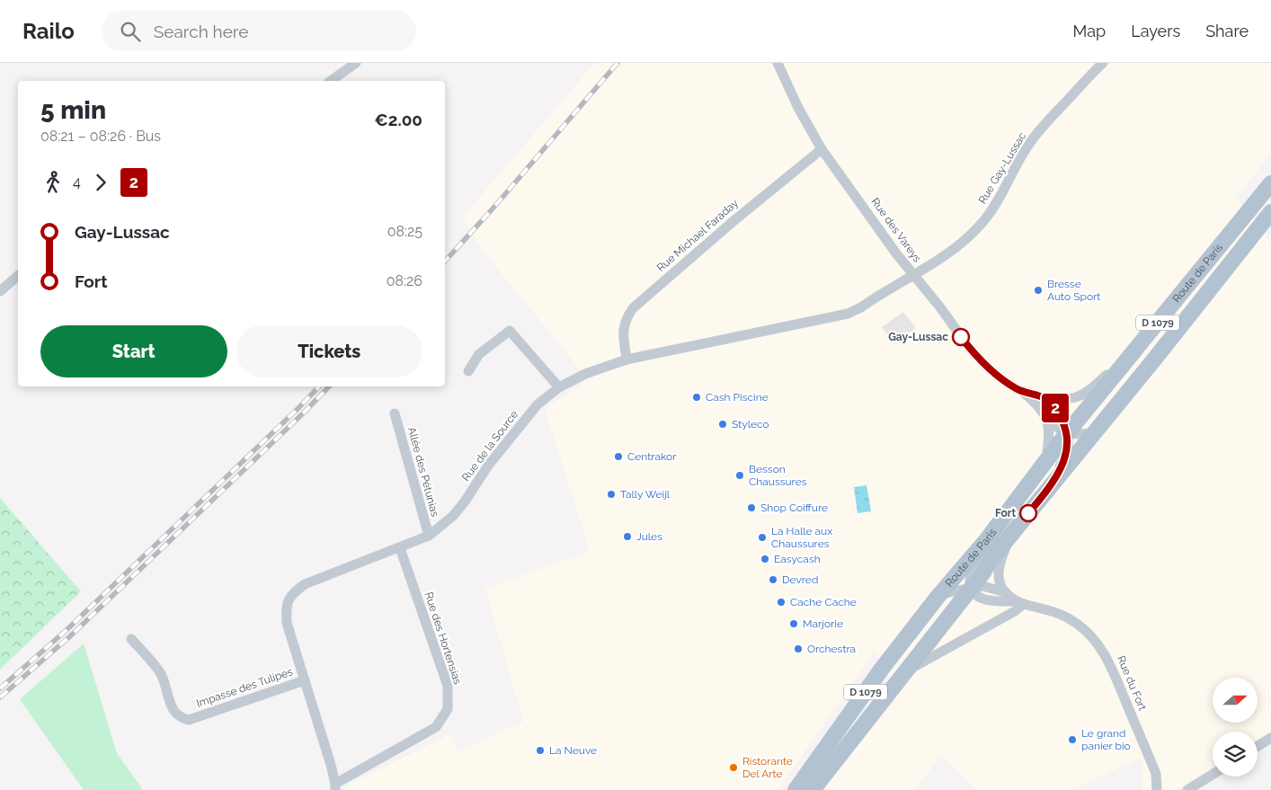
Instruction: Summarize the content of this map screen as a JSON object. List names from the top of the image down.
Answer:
{
  "streets": {
    "main road": ["Route de Paris", "D 1079"],
    "street": [
      "Rue Gay-Lussac",
      "Rue des Vareys",
      "Rue Michael Faraday",
      "Rue de la Source",
      "Allée des Pétunias",
      "Rue des Hortensias",
      "Rue du Fort",
      "Impasse des Tulipes"
    ]
  },
  "crossings": [
    ["Rue Gay-Lussac", "Rue des Vareys"],
    ["Rue Gay-Lussac", "Rue de la Source"],
    ["Rue des Vareys", "Rue Michael Faraday"],
    ["Rue des Vareys", "Route de Paris"],
    ["Rue des Vareys", "Rue de la Source"],
    ["Rue Michael Faraday", "Rue de la Source"],
    ["Route de Paris", "Rue du Fort"],
    ["Rue de la Source", "Allée des Pétunias"],
    ["Rue de la Source", "Rue des Hortensias"],
    ["Rue de la Source", "Impasse des Tulipes"]
  ],
  "places": [
    "Bresse Auto Sport",
    "Gay-Lussac",
    "Cash Piscine",
    "Styleco",
    "Centrakor",
    "Besson Chaussures",
    "Tally Weijl",
    "Shop Coiffure",
    "Fort",
    "Jules",
    "La Halle aux Chaussures",
    "Easycash",
    "Devred",
    "Cache Cache",
    "Marjorie",
    "Orchestra",
    "Le grand panier bio",
    "La Neuve",
    "Ristorante Del Arte"
  ],
  "lines": ["bus line 2"],
  "north": "right",
  "page": {
    "header": "Railo",
    "search": "Search here",
    "nav": ["Map", "Layers", "Share"],
    "on_map": "2",
    "heading": ["5 min", "08:21 – 08:26 · Bus", "€2.00"],
    "legs": ["4", "2"],
    "list": [
      {
        "name": "Gay-Lussac",
        "value": "08:25"
      },
      {
        "name": "Fort",
        "value": "08:26"
      }
    ],
    "buttons": ["Start", "Tickets"]
  }
}
